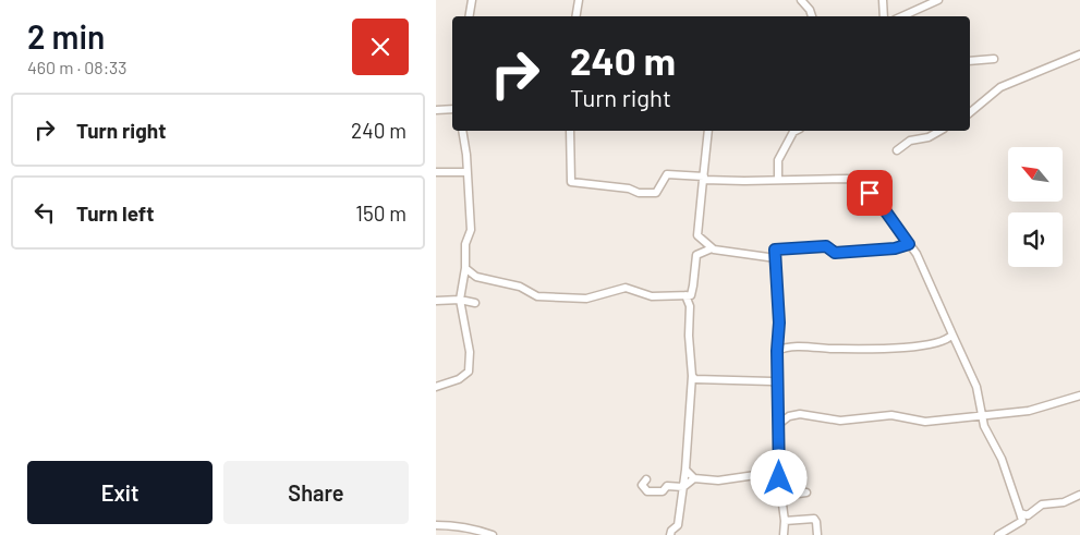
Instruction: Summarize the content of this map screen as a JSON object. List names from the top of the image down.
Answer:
{
  "north": "top left",
  "page": {
    "heading": ["2 min", "460 m · 08:33"],
    "turn": ["240 m", "Turn right"],
    "list": [
      {
        "name": "Turn right",
        "value": "240 m"
      },
      {
        "name": "Turn left",
        "value": "150 m"
      }
    ],
    "buttons": ["Exit", "Share"]
  }
}
